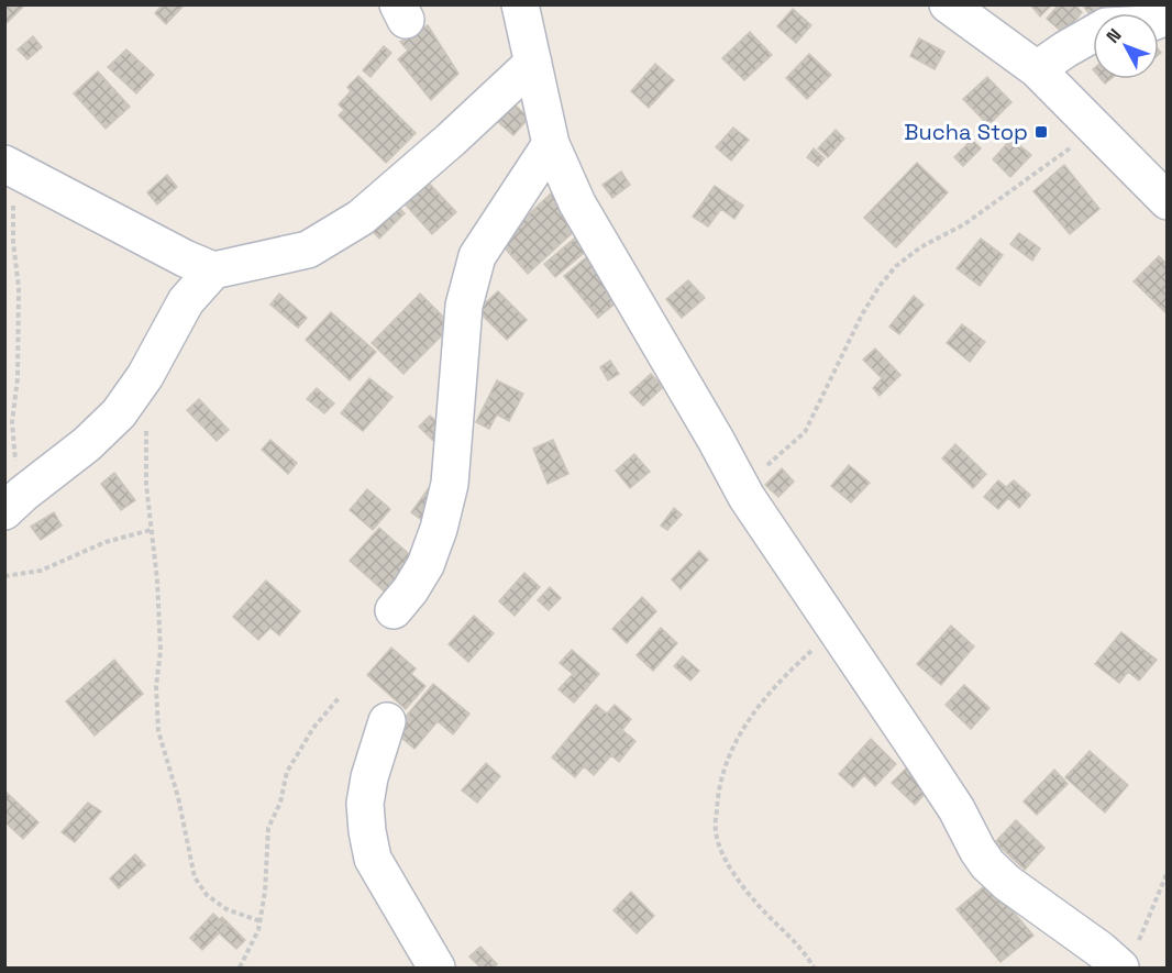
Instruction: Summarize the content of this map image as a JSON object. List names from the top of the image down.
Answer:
{
  "places": {
    "transit": ["Bucha Stop"]
  },
  "north": "top left"
}
